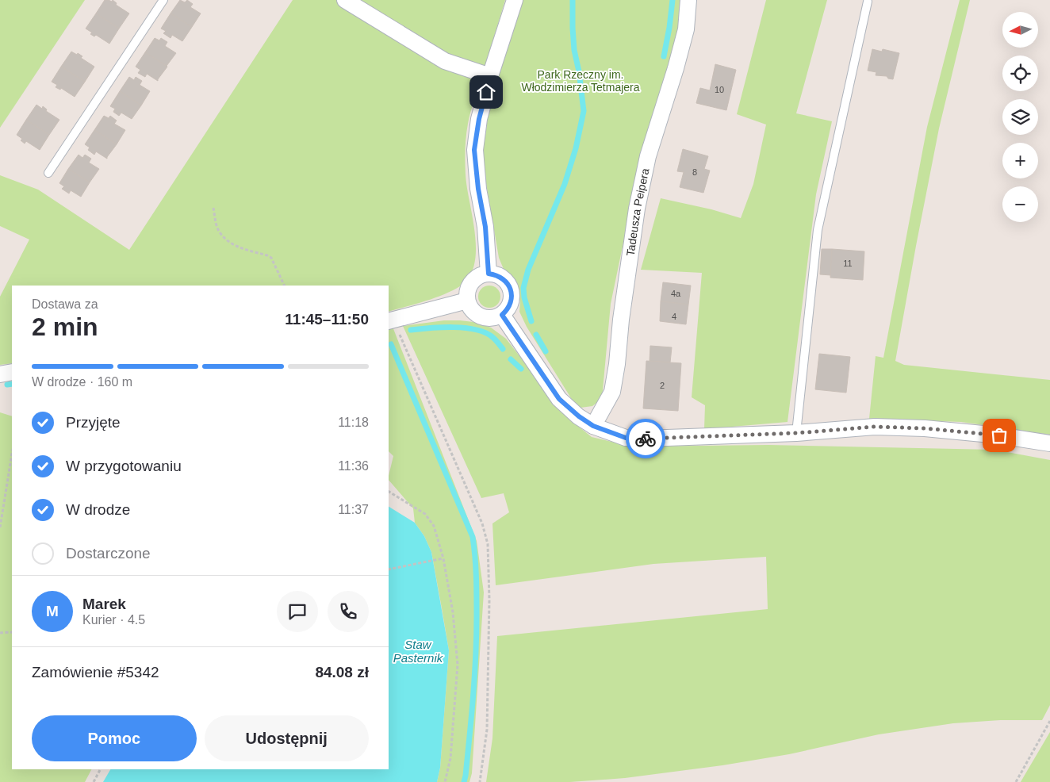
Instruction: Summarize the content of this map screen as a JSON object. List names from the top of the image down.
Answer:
{
  "streets": {
    "street": ["Tadeusza Peipera"]
  },
  "water": ["Staw Pasternik"],
  "parks": ["Park Rzeczny im. Włodzimierza Tetmajera"],
  "house_numbers": [
    "10",
    "8",
    "11",
    "4a",
    "4",
    "2"
  ],
  "north": "left",
  "page": {
    "map_buttons": ["+", "−"],
    "heading": ["2 min", "Dostawa za", "11:45–11:50"],
    "panel": [
      "Marek",
      "Kurier · 4.5",
      "Zamówienie #5342",
      "84.08 zł"
    ],
    "bar": "W drodze · 160 m",
    "list": [
      ["Przyjęte", "11:18"],
      ["W przygotowaniu", "11:36"],
      ["W drodze", "11:37"],
      "Dostarczone"
    ],
    "round": "M",
    "buttons": ["Pomoc", "Udostępnij"]
  }
}
